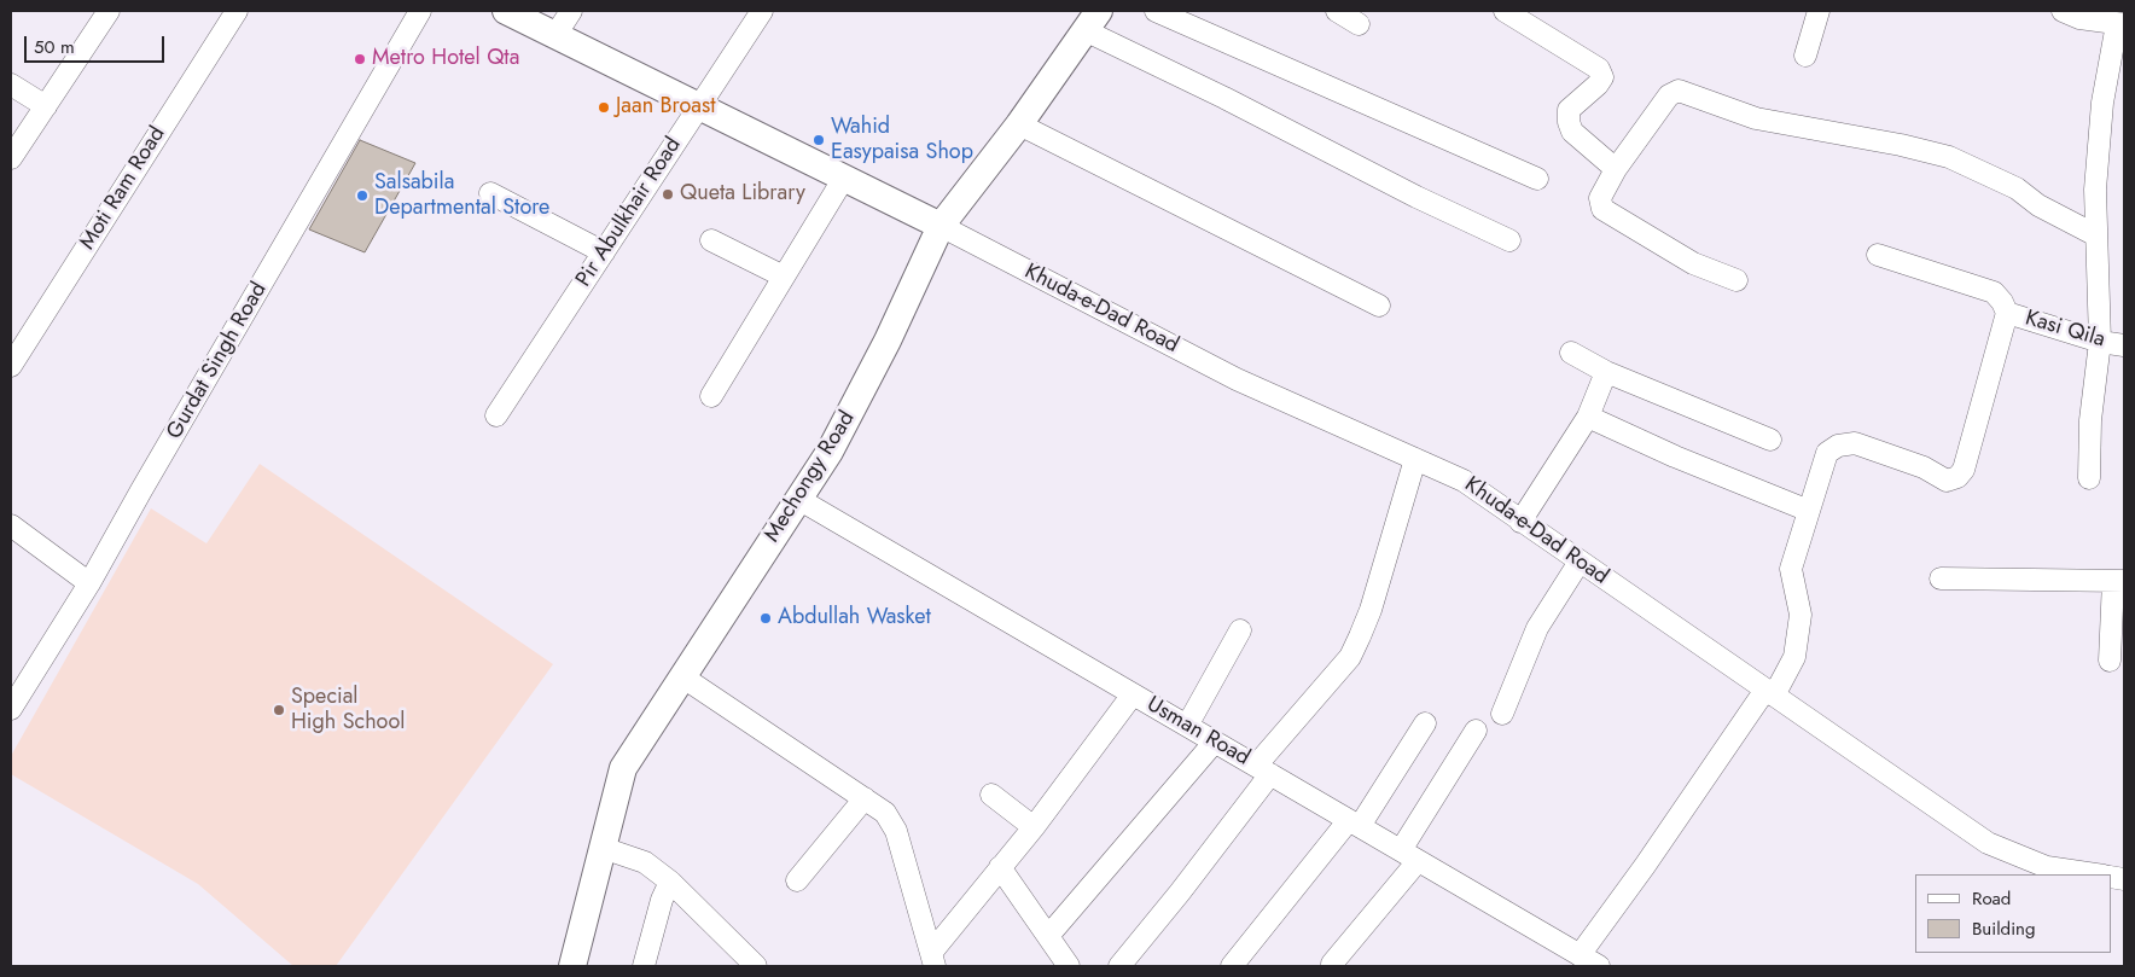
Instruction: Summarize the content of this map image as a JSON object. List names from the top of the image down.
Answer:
{
  "streets": {
    "street": [
      "Moti Ram Road",
      "Pir Abulkhair Road",
      "Khuda-e-Dad Road",
      "Kasi Qila",
      "Gurdat Singh Road",
      "Mechongy Road",
      "Usman Road"
    ]
  },
  "crossings": [
    ["Khuda-e-Dad Road", "Mechongy Road"],
    ["Mechongy Road", "Usman Road"]
  ],
  "places": [
    "Metro Hotel Qta",
    "Jaan Broast",
    "Wahid Easypaisa Shop",
    "Queta Library",
    "Salsabila Departmental Store",
    "Abdullah Wasket",
    "Special High School"
  ],
  "legend": ["Road", "Building"],
  "scale_bar": "50 m"
}
